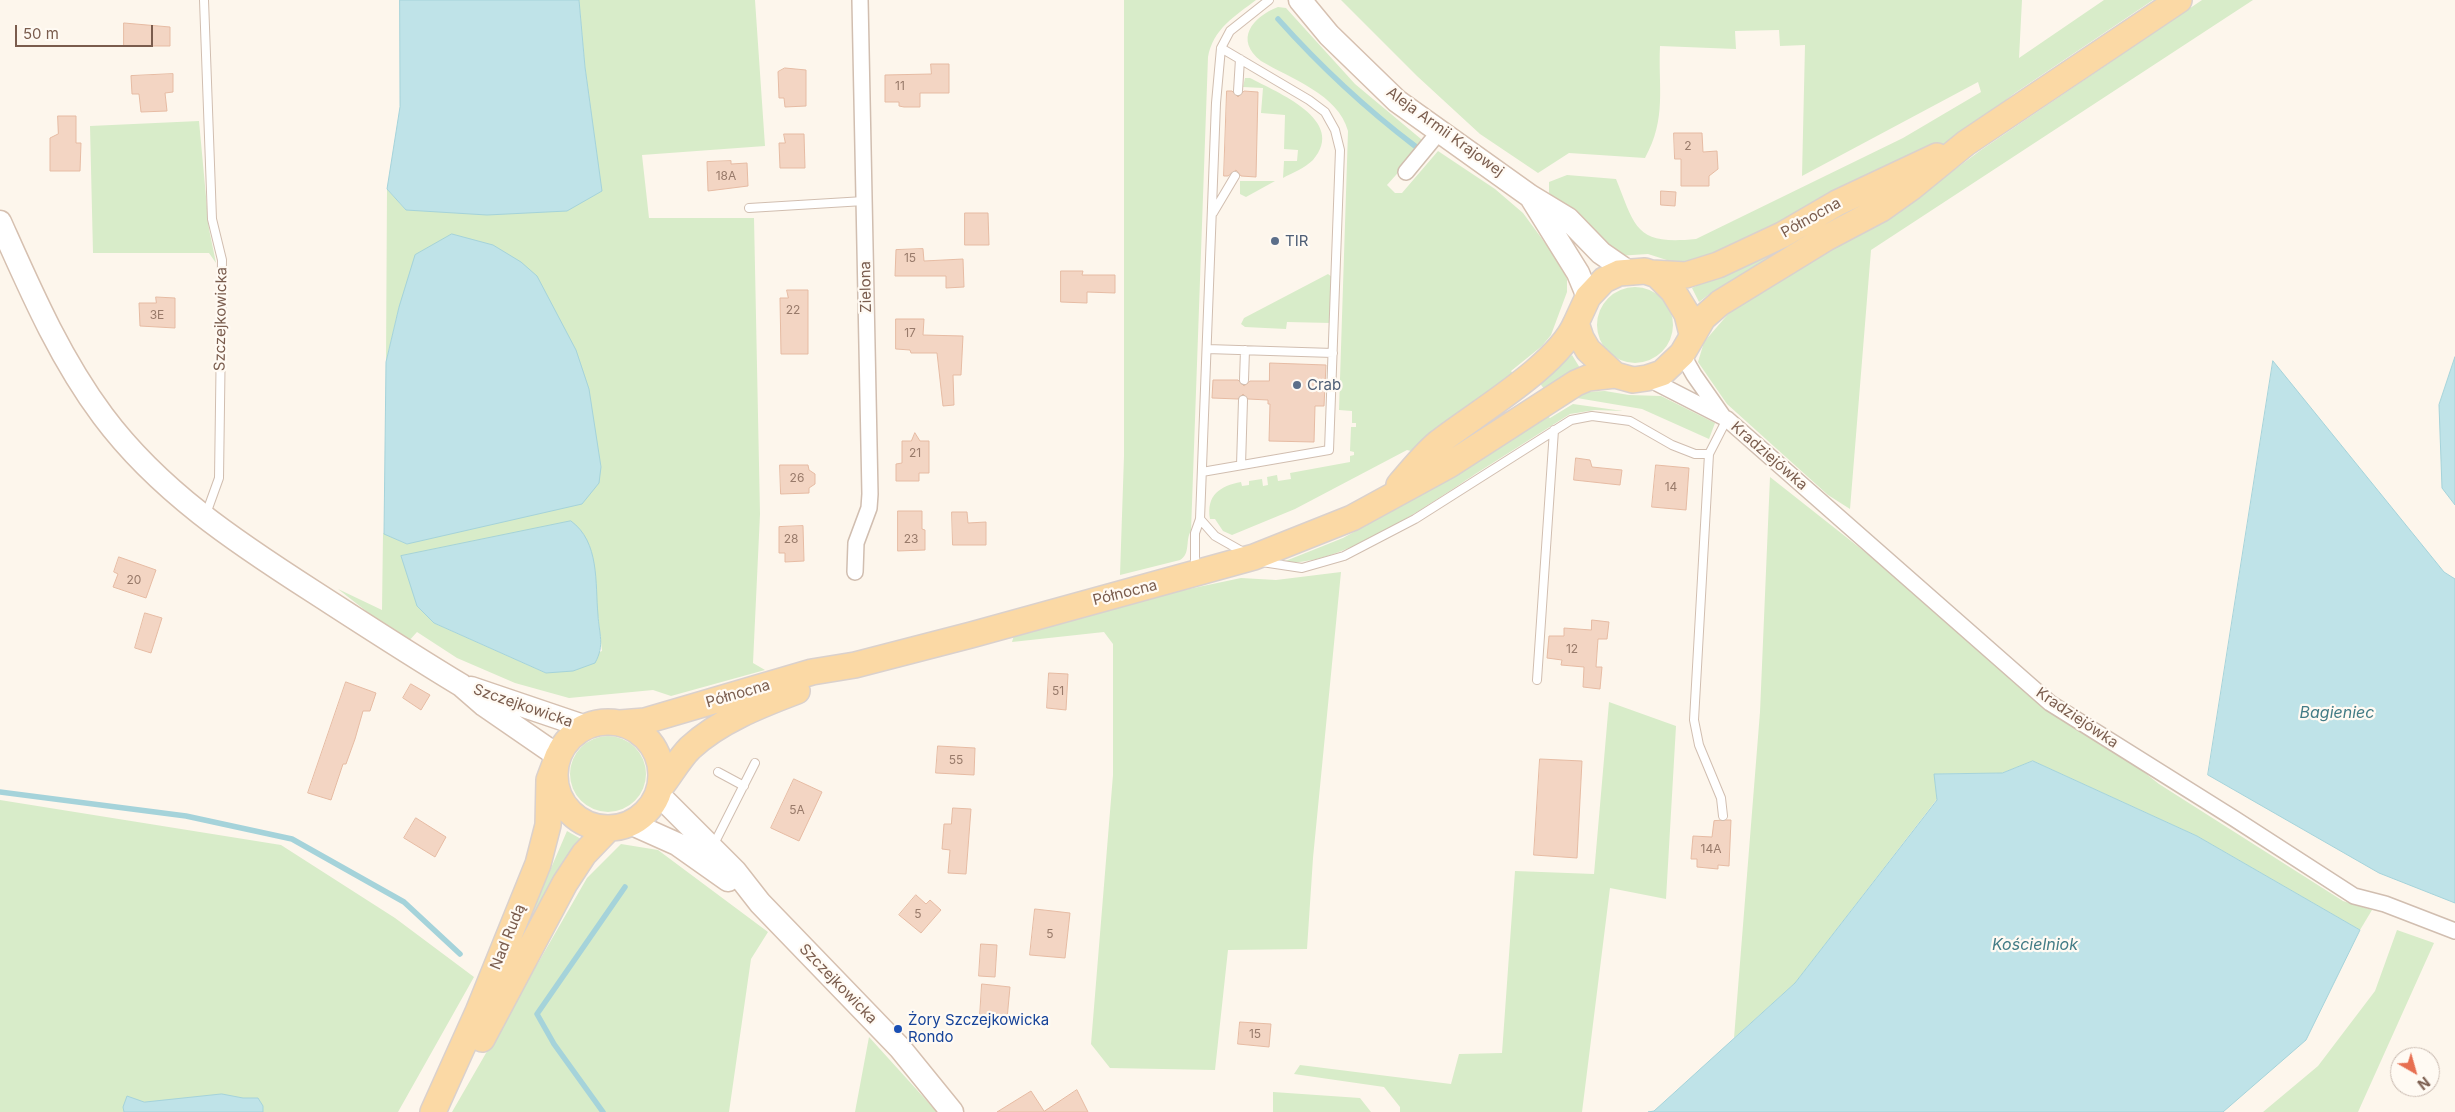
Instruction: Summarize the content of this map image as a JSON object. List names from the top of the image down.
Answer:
{
  "streets": {
    "main road": [
      "Aleja Armii Krajowej",
      "Północna",
      "Szczejkowicka",
      "Nad Rudą"
    ],
    "street": ["Zielona", "Kradziejówka"]
  },
  "crossings": [
    ["Aleja Armii Krajowej", "Północna"],
    ["Aleja Armii Krajowej", "Kradziejówka"],
    ["Północna", "Szczejkowicka"],
    ["Północna", "Kradziejówka"],
    ["Północna", "Nad Rudą"],
    ["Szczejkowicka", "Nad Rudą"]
  ],
  "water": ["Bagieniec", "Kościelniok"],
  "places": ["TIR", "Crab", "Żory Szczejkowicka Rondo"],
  "house_numbers": [
    "11",
    "2",
    "18A",
    "15",
    "22",
    "3E",
    "17",
    "21",
    "26",
    "14",
    "28",
    "23",
    "20",
    "12",
    "51",
    "55",
    "5A",
    "14A",
    "5",
    "5",
    "15"
  ],
  "scale_bar": "50 m",
  "north": "bottom right"
}
